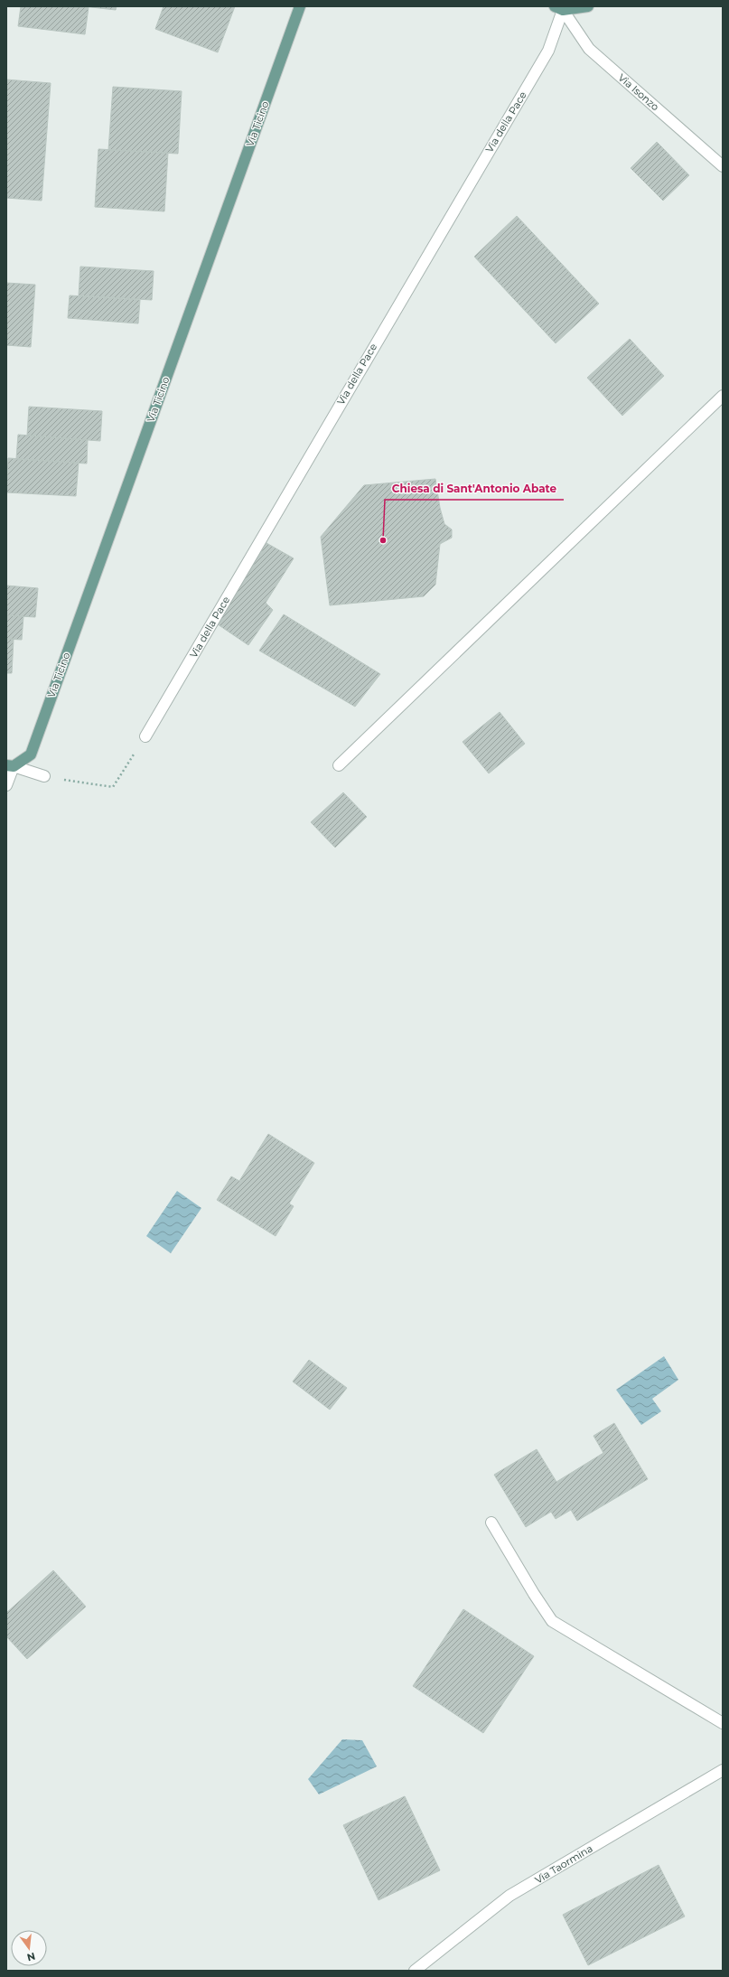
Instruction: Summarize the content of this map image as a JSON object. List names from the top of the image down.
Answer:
{
  "streets": {
    "main road": ["Via Ticino"],
    "street": ["Via Isonzo", "Via della Pace", "Via Taormina"]
  },
  "crossings": [
    ["Via Isonzo", "Via della Pace"]
  ],
  "places": ["Chiesa di Sant'Antonio Abate"],
  "north": "bottom"
}
